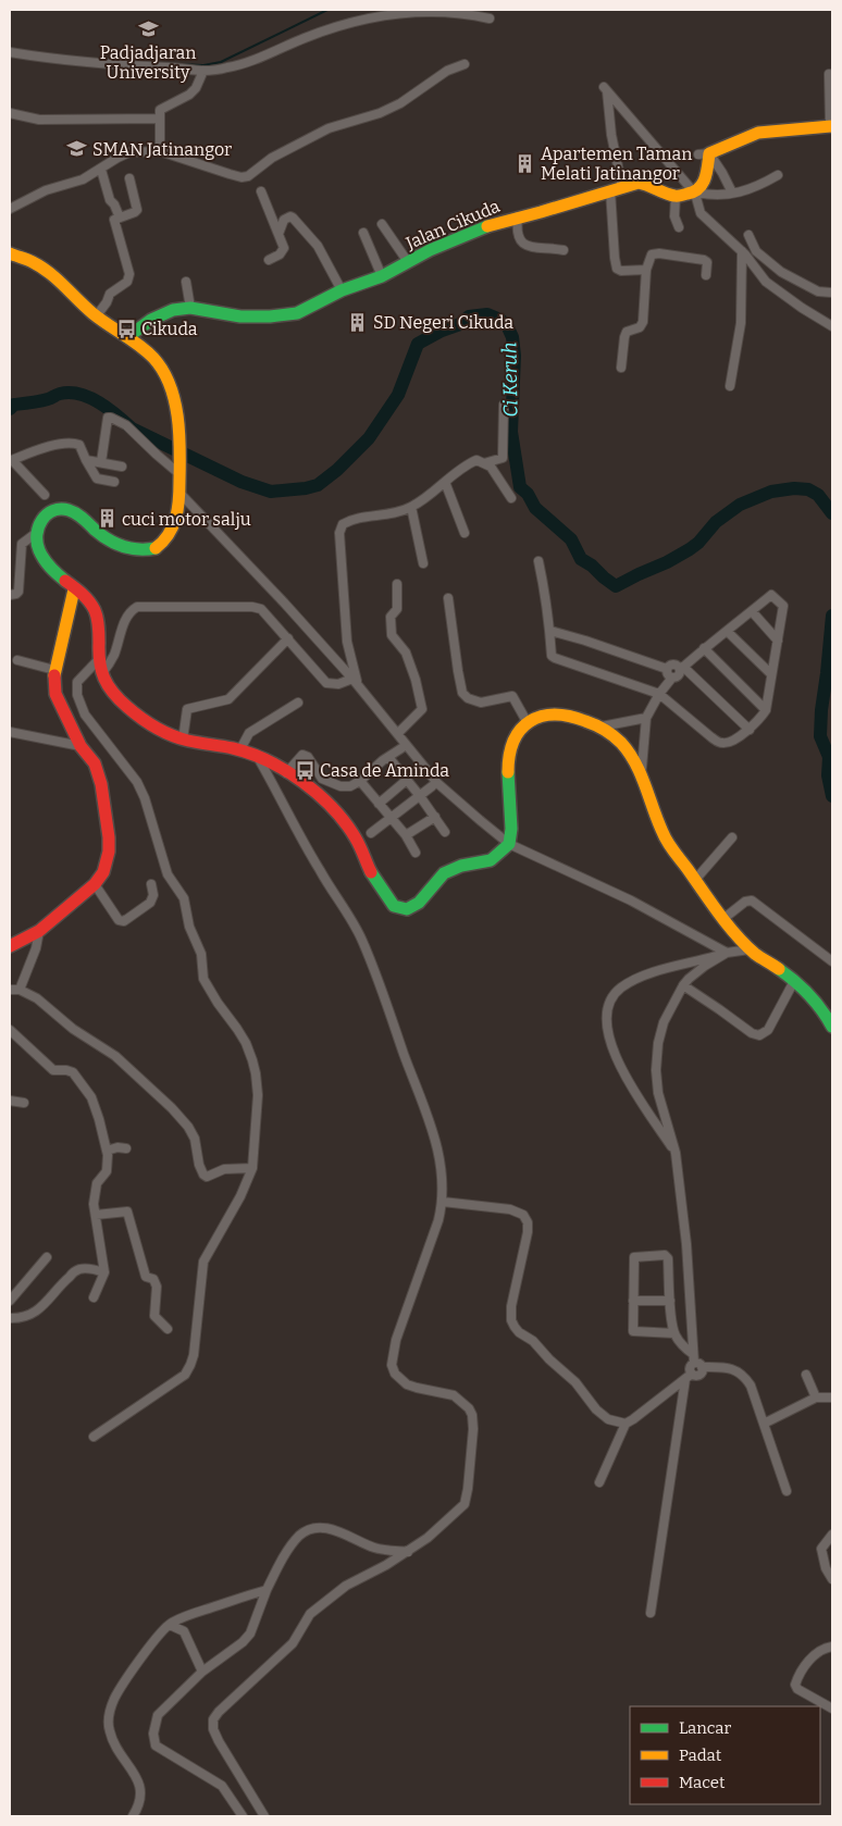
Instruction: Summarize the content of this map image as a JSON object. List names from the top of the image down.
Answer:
{
  "streets": {
    "main road": ["Jalan Cikuda"]
  },
  "water": ["Ci Keruh"],
  "places": {
    "school or university": ["Padjadjaran University", "SMAN Jatinangor"],
    "building": ["Apartemen Taman Melati Jatinangor", "SD Negeri Cikuda", "cuci motor salju"],
    "bus stop": ["Cikuda", "Casa de Aminda"]
  },
  "legend": ["Lancar", "Padat", "Macet"]
}
